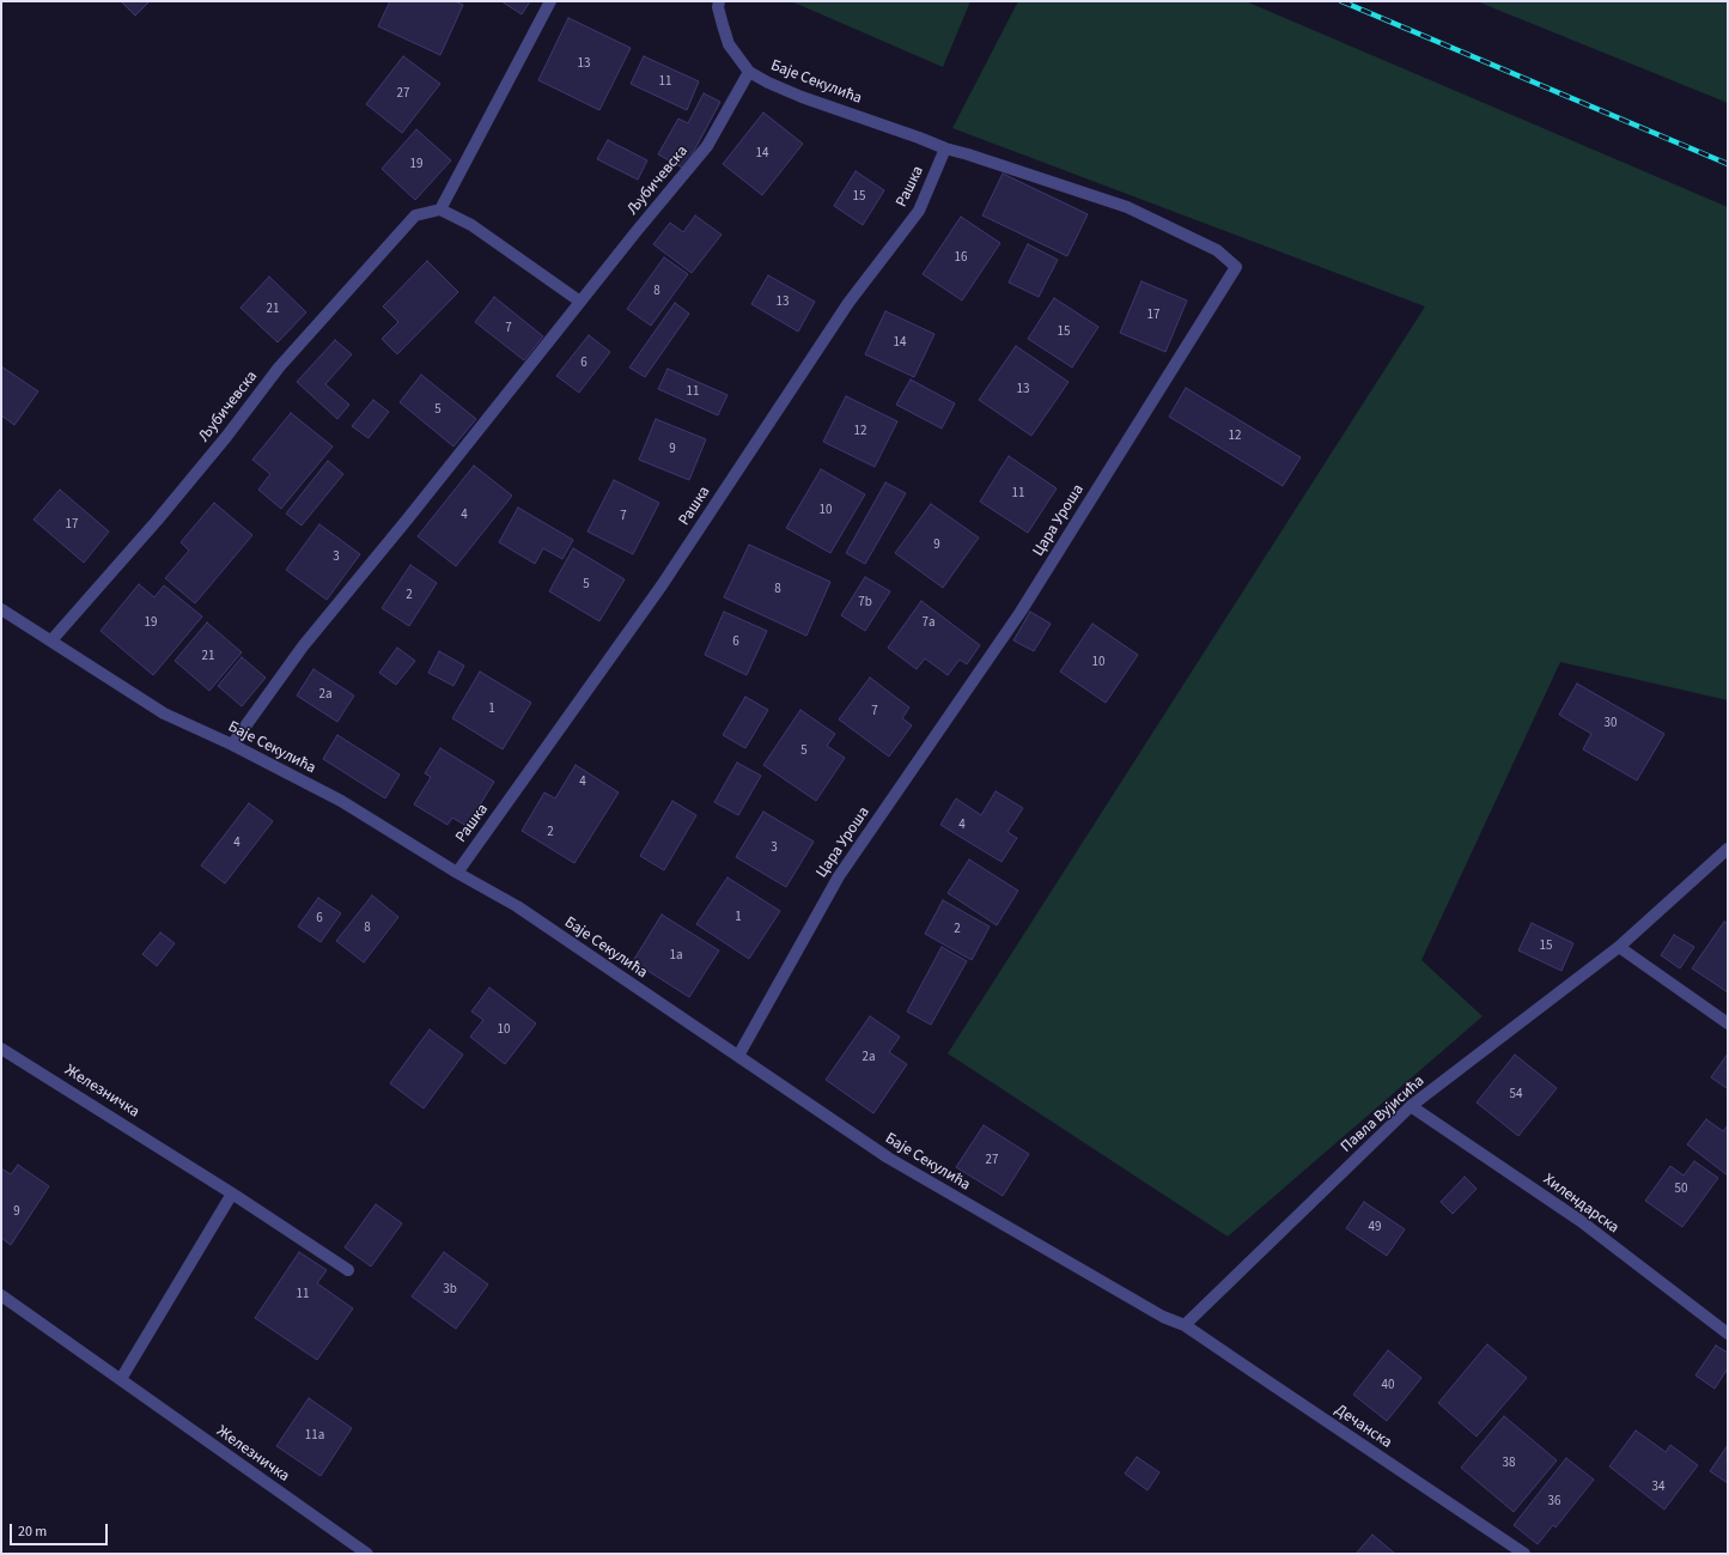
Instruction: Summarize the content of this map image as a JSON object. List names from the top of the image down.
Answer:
{
  "streets": {
    "street": [
      "Баје Секулића",
      "Љубичевска",
      "Рашка",
      "Цара Уроша",
      "Железничка",
      "Павла Вујисића",
      "Хилендарска",
      "Дечанска"
    ]
  },
  "crossings": [
    ["Баје Секулића", "Љубичевска"],
    ["Баје Секулића", "Рашка"],
    ["Баје Секулића", "Цара Уроша"],
    ["Баје Секулића", "Павла Вујисића"],
    ["Баје Секулића", "Дечанска"],
    ["Рашка", "Цара Уроша"],
    ["Павла Вујисића", "Хилендарска"],
    ["Павла Вујисића", "Дечанска"]
  ],
  "house_numbers": [
    "13",
    "11",
    "27",
    "14",
    "19",
    "15",
    "16",
    "8",
    "13",
    "21",
    "17",
    "7",
    "15",
    "14",
    "6",
    "13",
    "11",
    "5",
    "12",
    "12",
    "9",
    "11",
    "10",
    "4",
    "7",
    "17",
    "9",
    "3",
    "5",
    "8",
    "2",
    "7b",
    "19",
    "7a",
    "6",
    "21",
    "10",
    "2a",
    "1",
    "7",
    "30",
    "5",
    "4",
    "4",
    "2",
    "4",
    "3",
    "1",
    "6",
    "8",
    "2",
    "15",
    "1a",
    "10",
    "2a",
    "54",
    "27",
    "50",
    "9",
    "49",
    "3b",
    "11",
    "40",
    "11a",
    "38",
    "34",
    "36"
  ],
  "scale_bar": "20 m"
}
